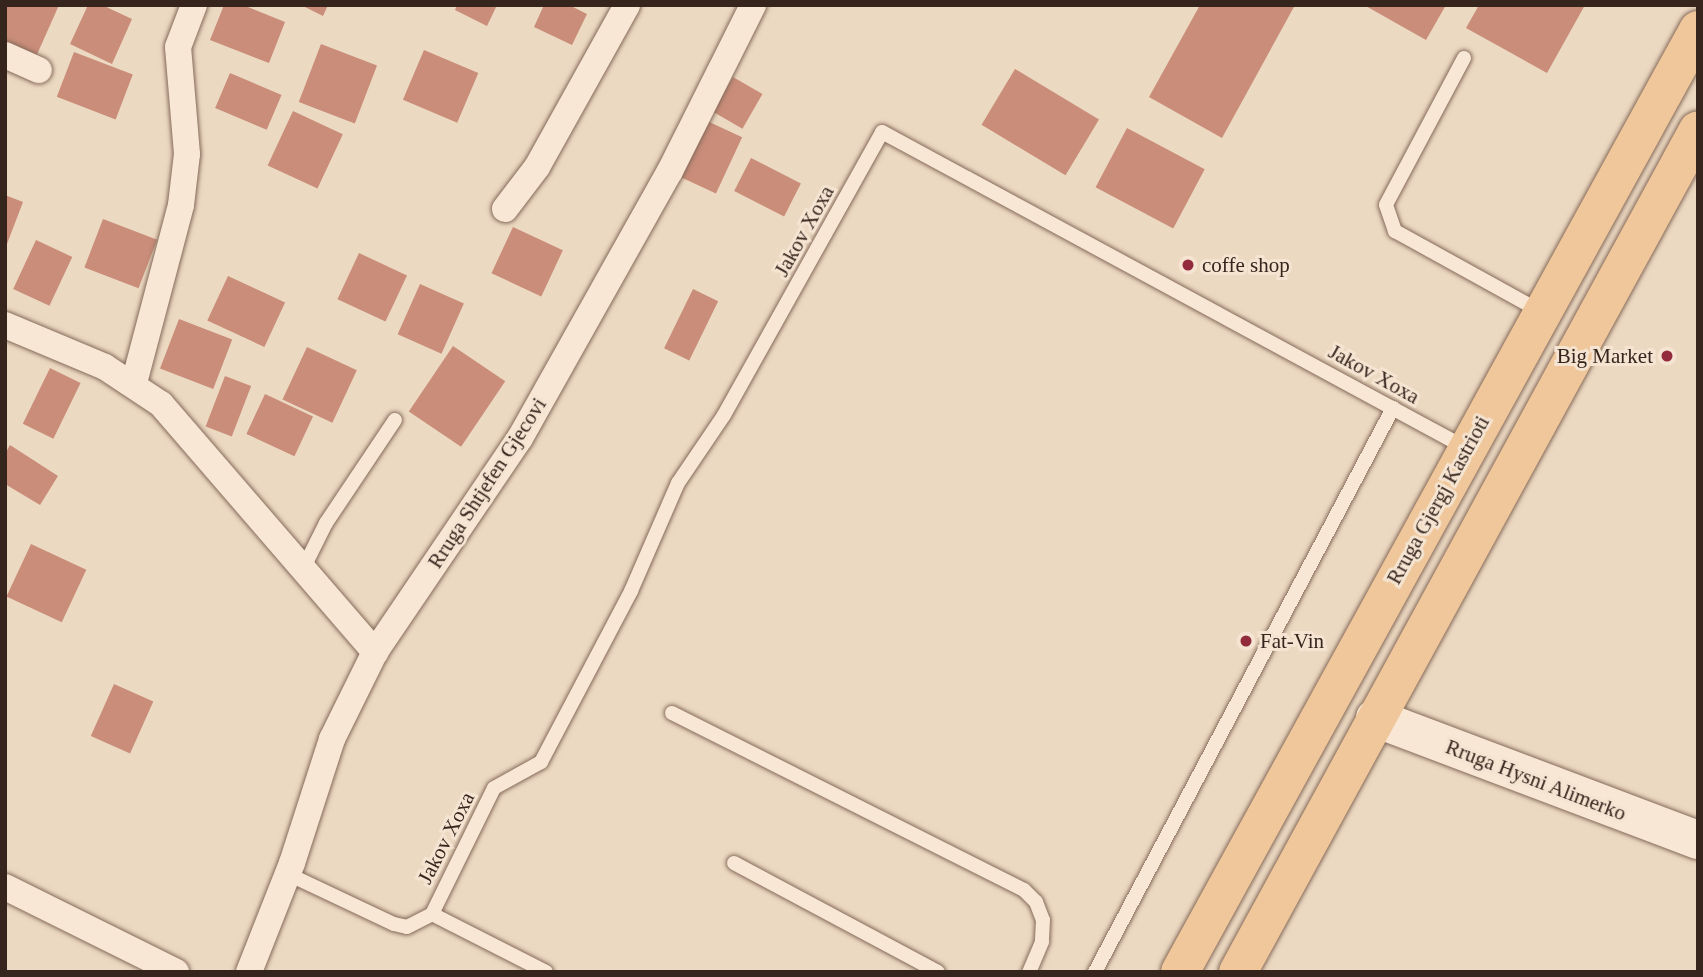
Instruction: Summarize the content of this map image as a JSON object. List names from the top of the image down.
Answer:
{
  "streets": {
    "main road": ["Rruga Gjergj Kastrioti", "Rruga Hysni Alimerko"],
    "street": ["Rruga Shtjefen Gjecovi"],
    "lane": ["Jakov Xoxa"]
  },
  "crossings": [
    ["Jakov Xoxa", "Rruga Gjergj Kastrioti"]
  ],
  "places": ["coffe shop", "Big Market", "Fat-Vin"]
}
